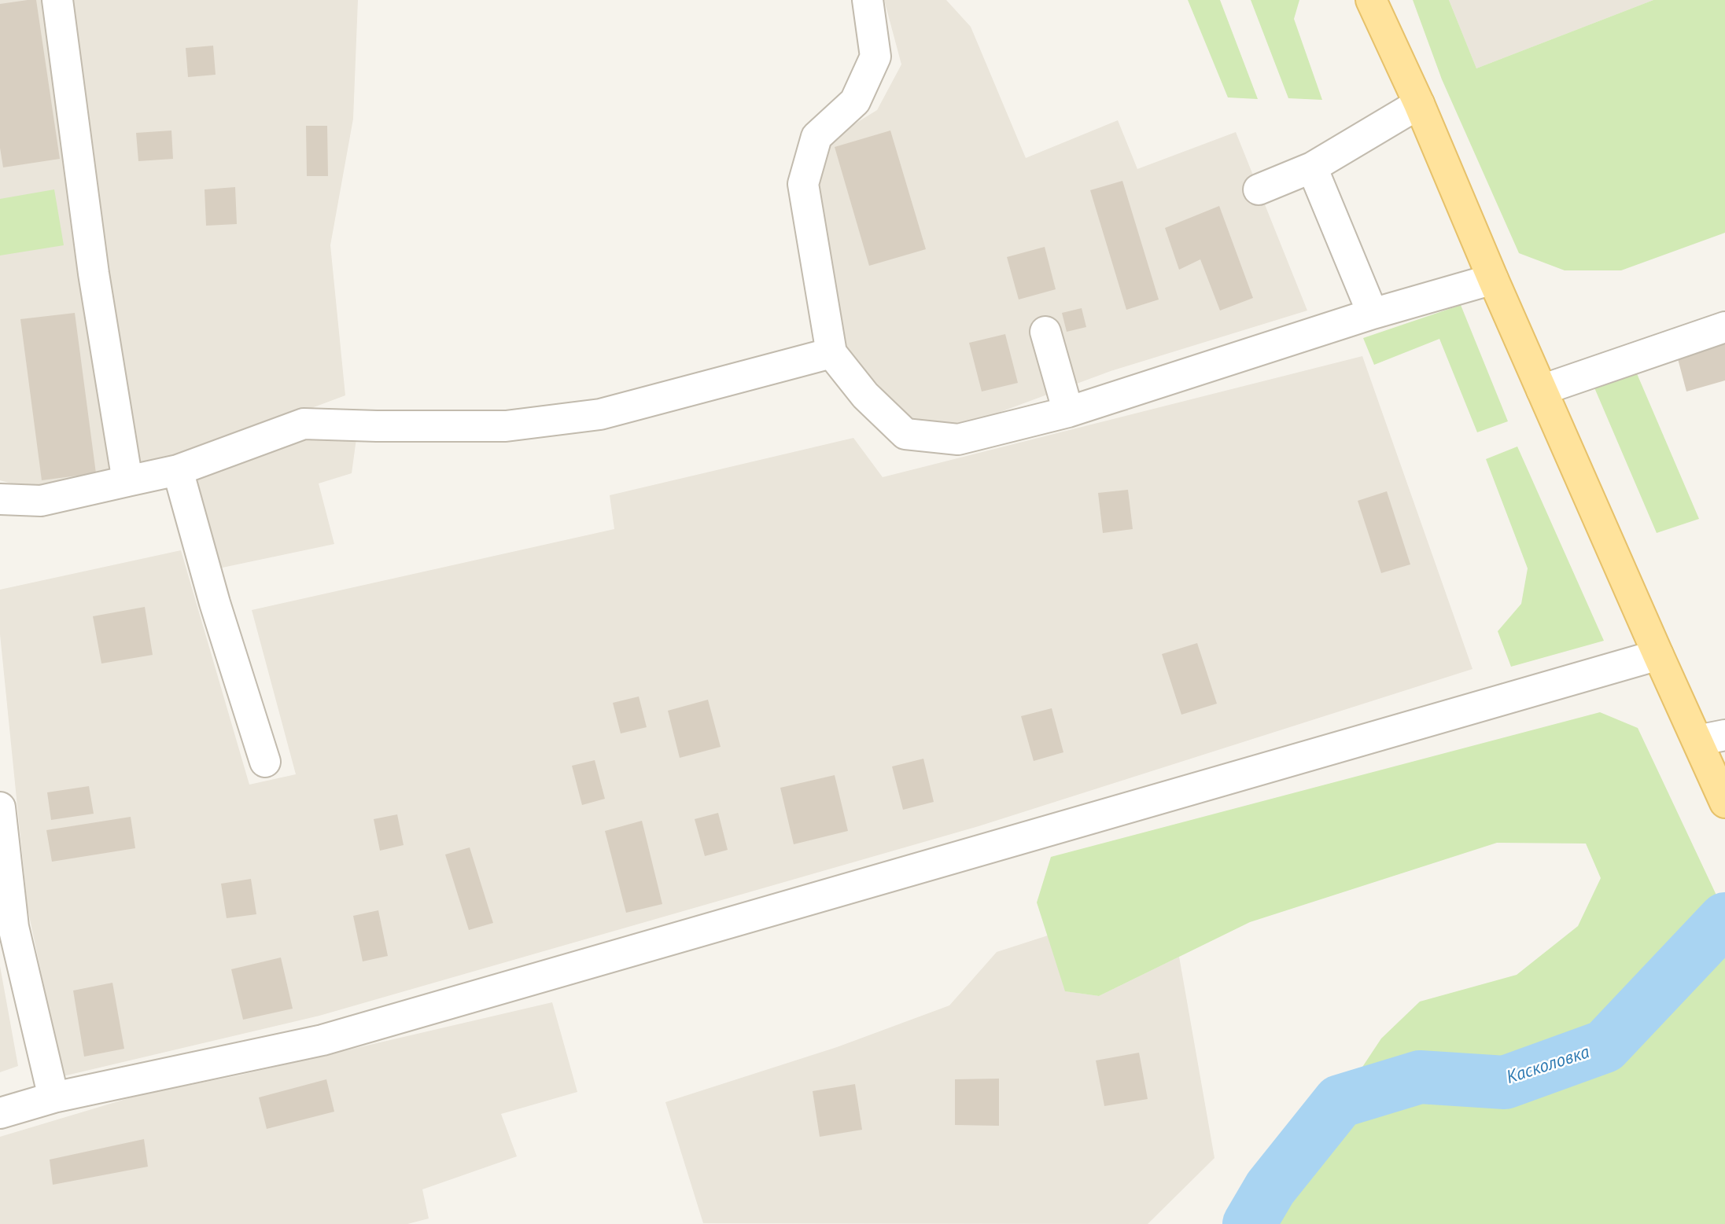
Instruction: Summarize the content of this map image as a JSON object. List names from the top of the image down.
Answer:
{
  "water": ["Касколовка"]
}
